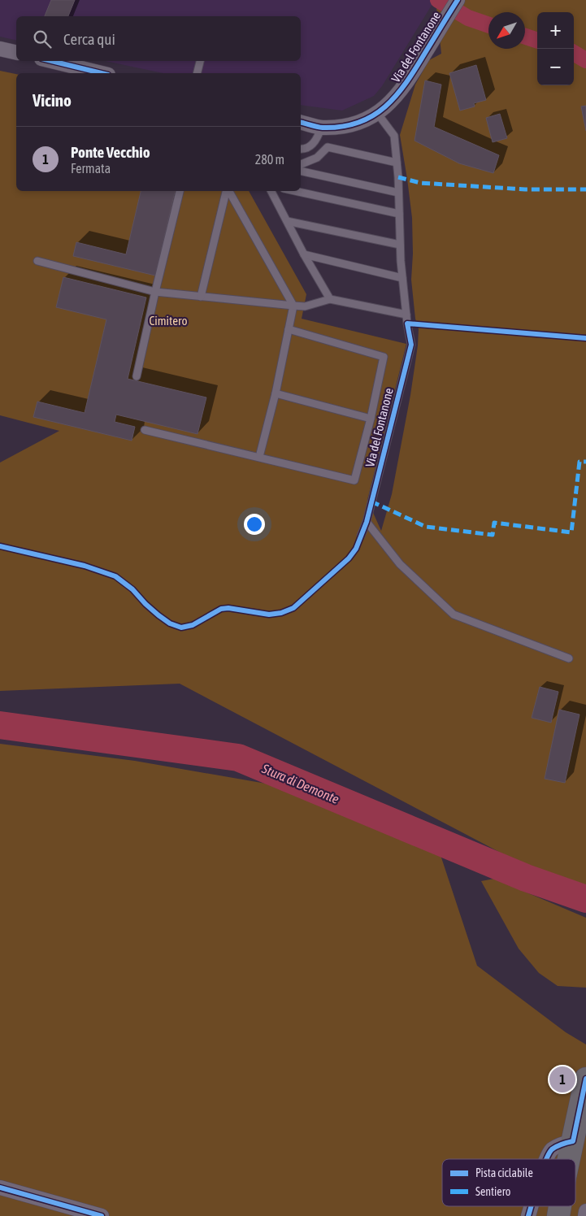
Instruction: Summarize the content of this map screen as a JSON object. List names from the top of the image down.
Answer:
{
  "streets": {
    "street": ["Via del Fontanone"]
  },
  "water": ["Stura di Demonte"],
  "parks": ["Cimitero"],
  "legend": ["Pista ciclabile", "Sentiero"],
  "north": "bottom left",
  "page": {
    "map_buttons": ["+", "−"],
    "search": "Cerca qui",
    "heading": "Vicino",
    "list": [
      {
        "mark": "1",
        "name": "Ponte Vecchio",
        "note": "Fermata",
        "value": "280 m"
      }
    ],
    "pins": "1"
  }
}
